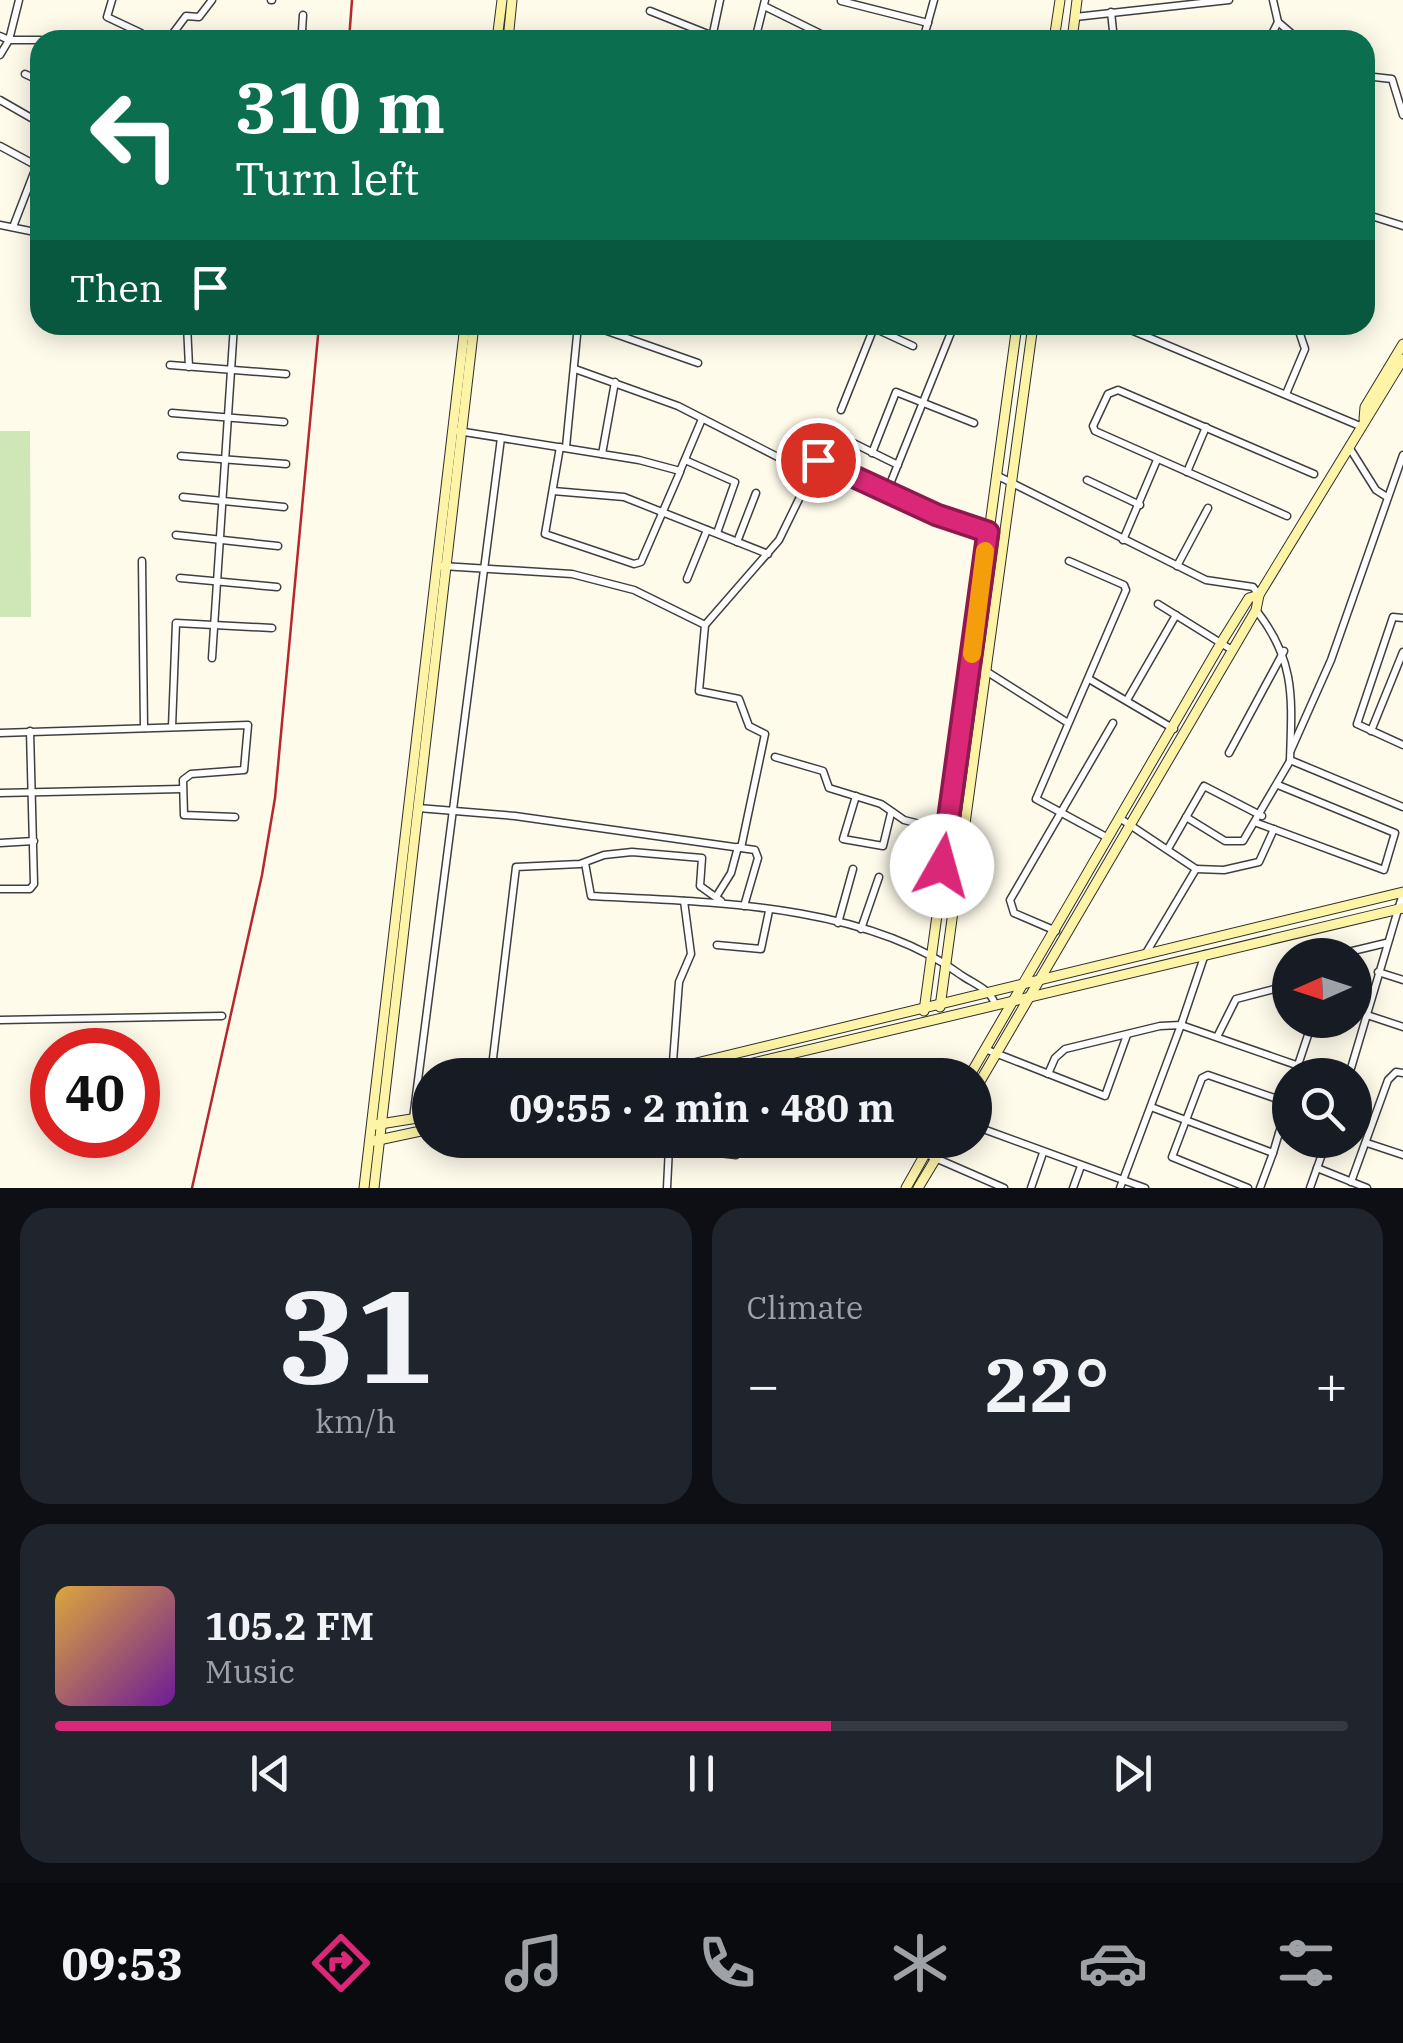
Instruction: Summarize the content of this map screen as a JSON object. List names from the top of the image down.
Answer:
{
  "north": "left",
  "page": {
    "turn": ["310 m", "Turn left"],
    "then": "Then",
    "limit": "40",
    "trip": "09:55 · 2 min · 480 m",
    "tile": [
      ["31", "km/h"],
      "Climate"
    ],
    "heat": ["−", "22°", "+"],
    "song": ["105.2 FM", "Music"],
    "tabs": "09:53"
  }
}
